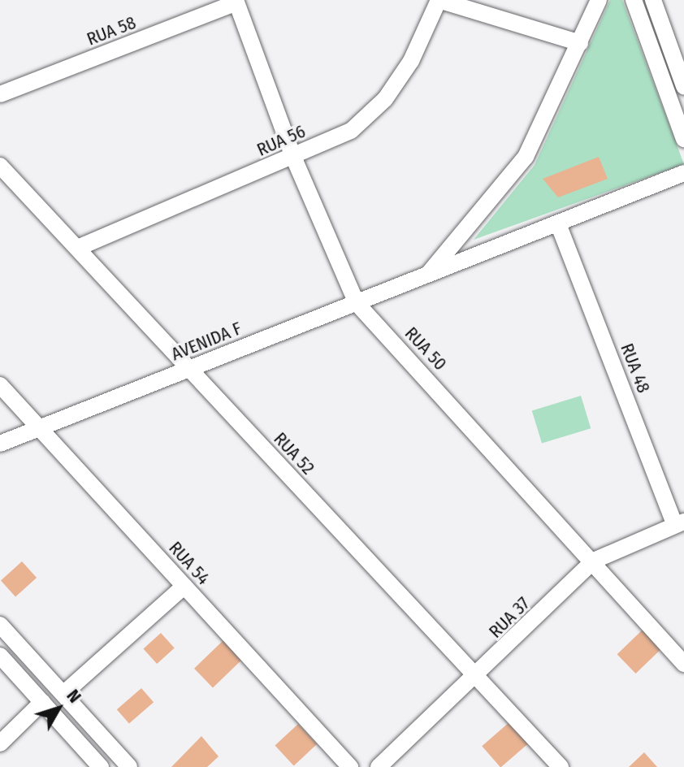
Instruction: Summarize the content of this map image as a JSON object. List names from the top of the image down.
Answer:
{
  "streets": {
    "street": [
      "RUA 58",
      "RUA 56",
      "AVENIDA F",
      "RUA 50",
      "RUA 48",
      "RUA 52",
      "RUA 54",
      "RUA 37"
    ]
  },
  "crossings": [
    ["RUA 58", "RUA 50"],
    ["RUA 56", "RUA 50"],
    ["RUA 56", "RUA 52"],
    ["AVENIDA F", "RUA 50"],
    ["AVENIDA F", "RUA 48"],
    ["AVENIDA F", "RUA 52"],
    ["AVENIDA F", "RUA 54"],
    ["RUA 50", "RUA 37"],
    ["RUA 48", "RUA 37"],
    ["RUA 52", "RUA 37"]
  ],
  "north": "top right"
}
